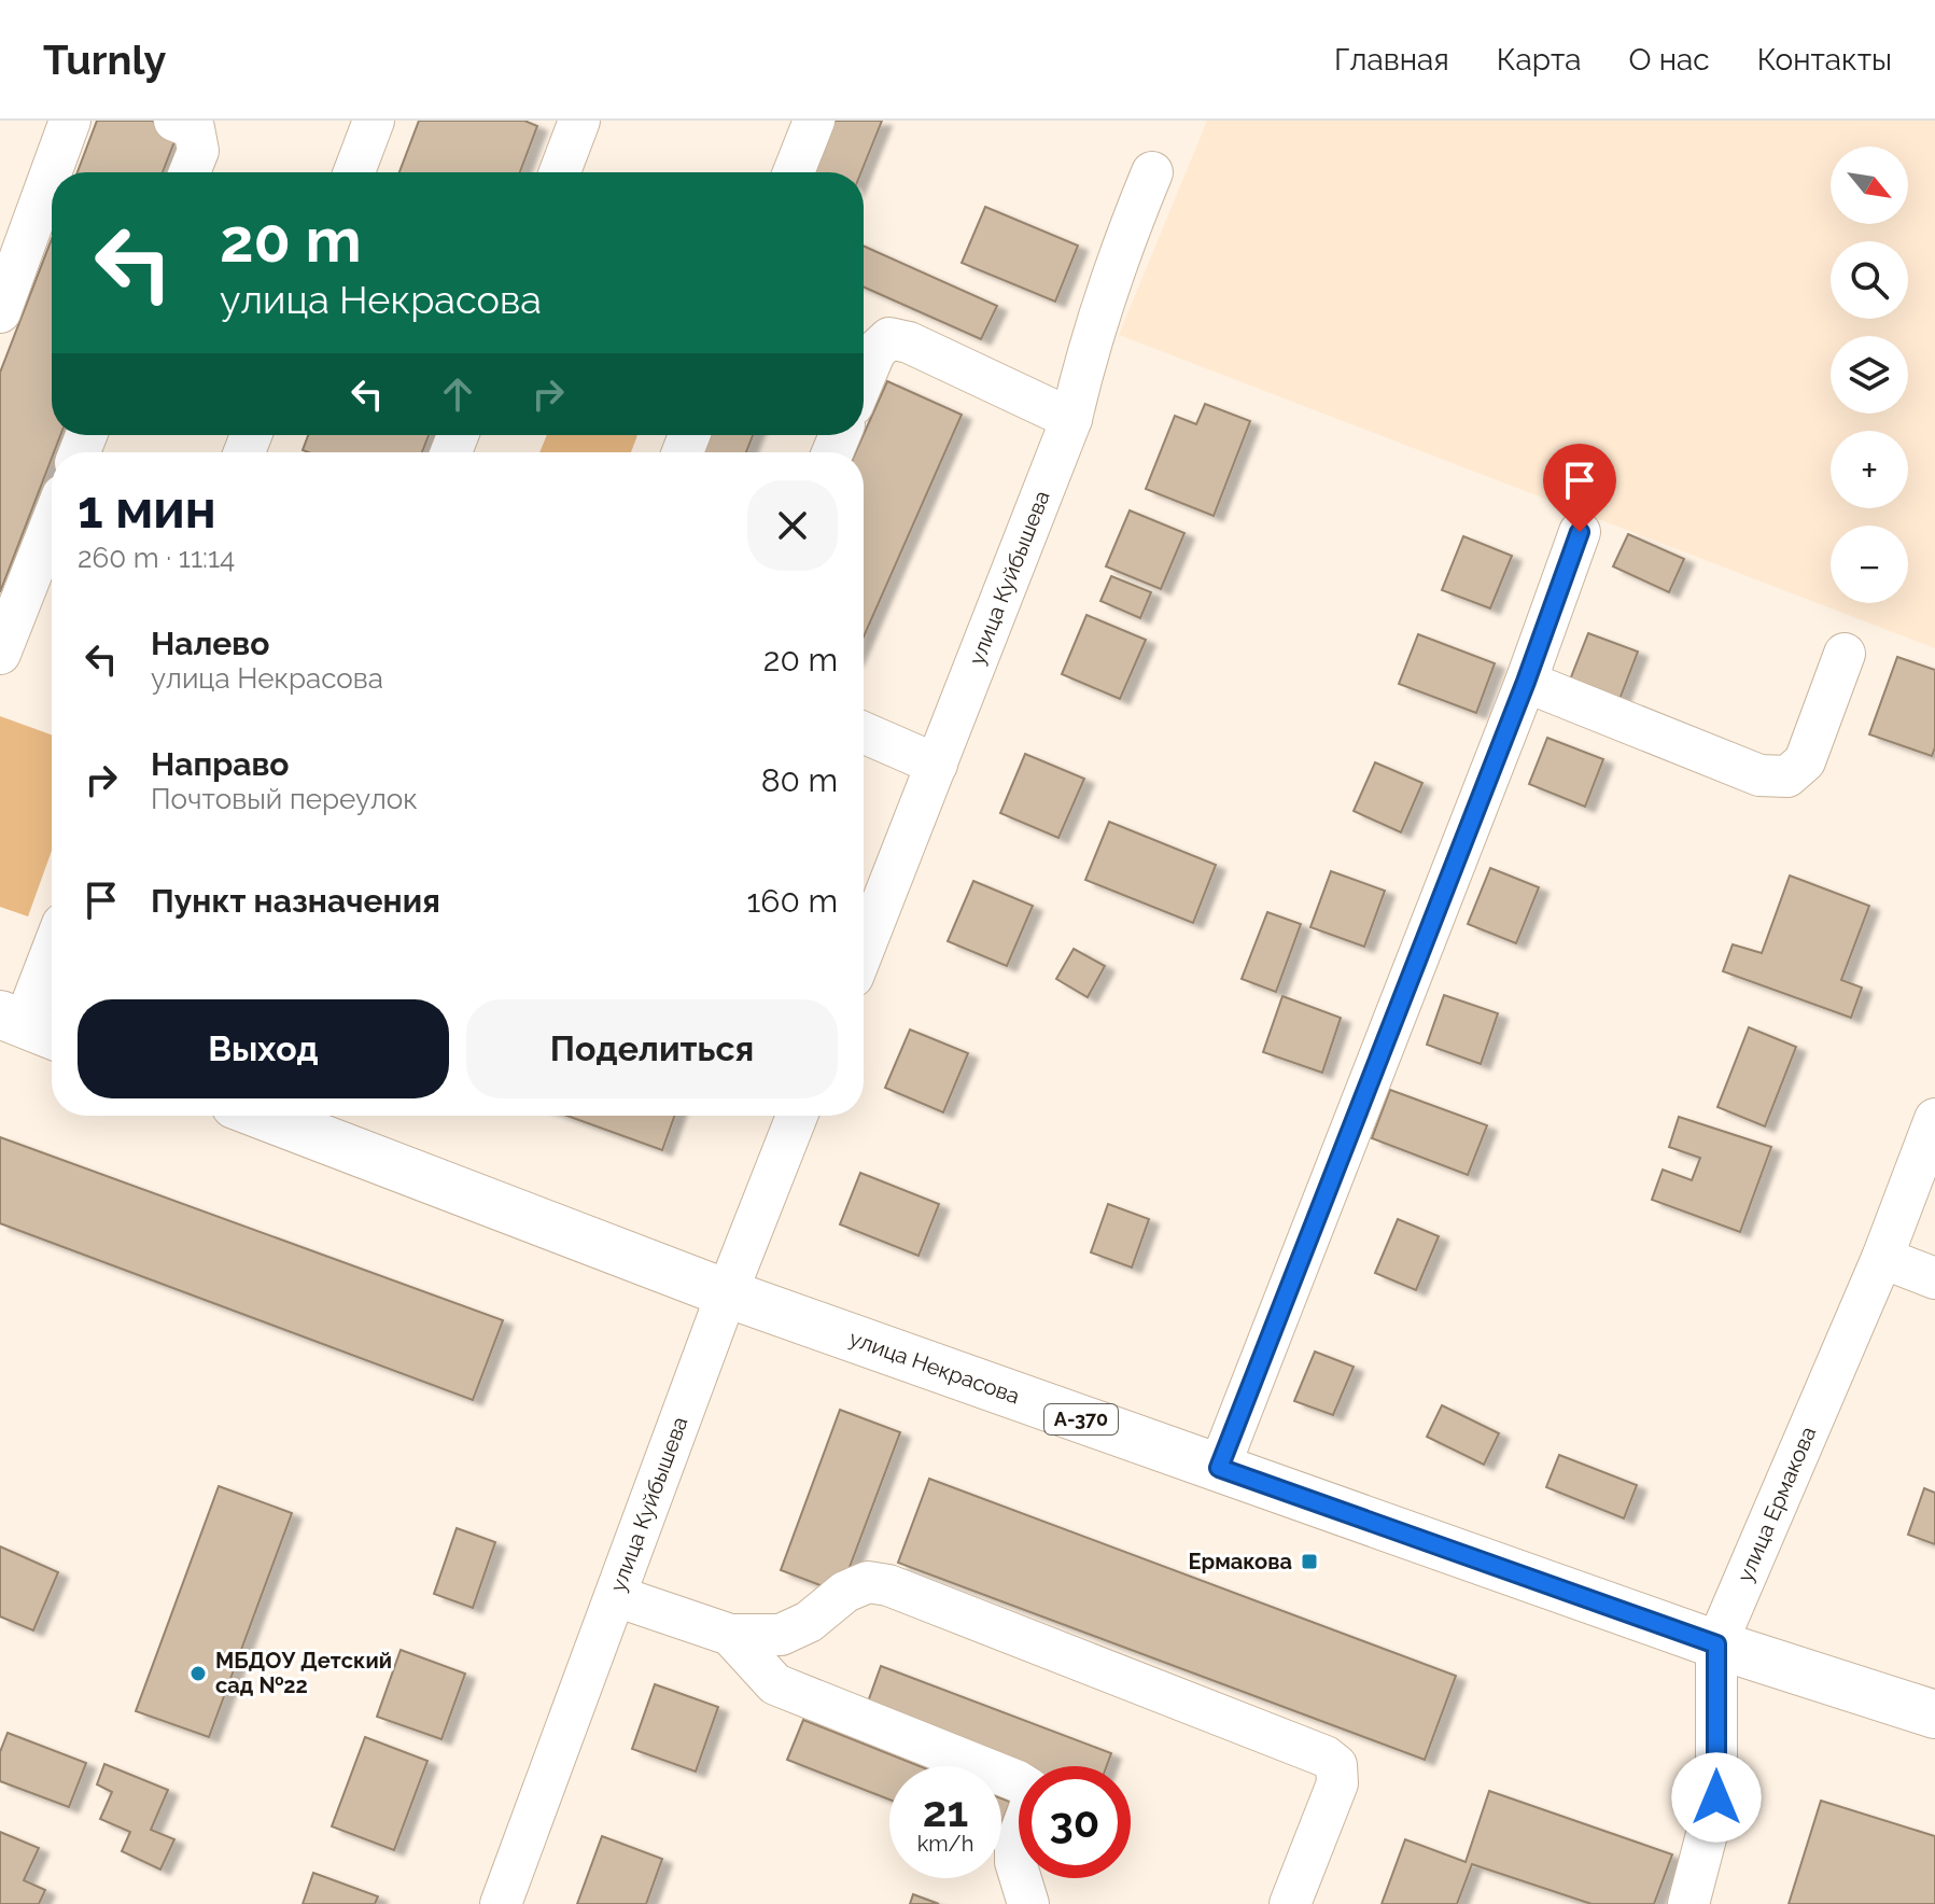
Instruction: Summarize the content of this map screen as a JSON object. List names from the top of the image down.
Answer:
{
  "streets": {
    "main road": ["улица Некрасова", "А-370"],
    "street": ["улица Куйбышева", "улица Ермакова"]
  },
  "crossings": [
    ["улица Куйбышева", "улица Некрасова"],
    ["улица Некрасова", "улица Ермакова"]
  ],
  "places": {
    "transit": ["Ермакова"],
    "other": ["МБДОУ Детский сад №22"]
  },
  "north": "bottom right",
  "page": {
    "header": "Turnly",
    "nav": [
      "Главная",
      "Карта",
      "О нас",
      "Контакты"
    ],
    "map_buttons": ["+", "−"],
    "turn": ["20 m", "улица Некрасова"],
    "heading": ["1 мин", "260 m · 11:14"],
    "list": [
      {
        "name": "Налево",
        "note": "улица Некрасова",
        "value": "20 m"
      },
      {
        "name": "Направо",
        "note": "Почтовый переулок",
        "value": "80 m"
      },
      {
        "name": "Пункт назначения",
        "value": "160 m"
      }
    ],
    "buttons": ["Выход", "Поделиться"],
    "speed": "21 km/h",
    "limit": "30"
  }
}
